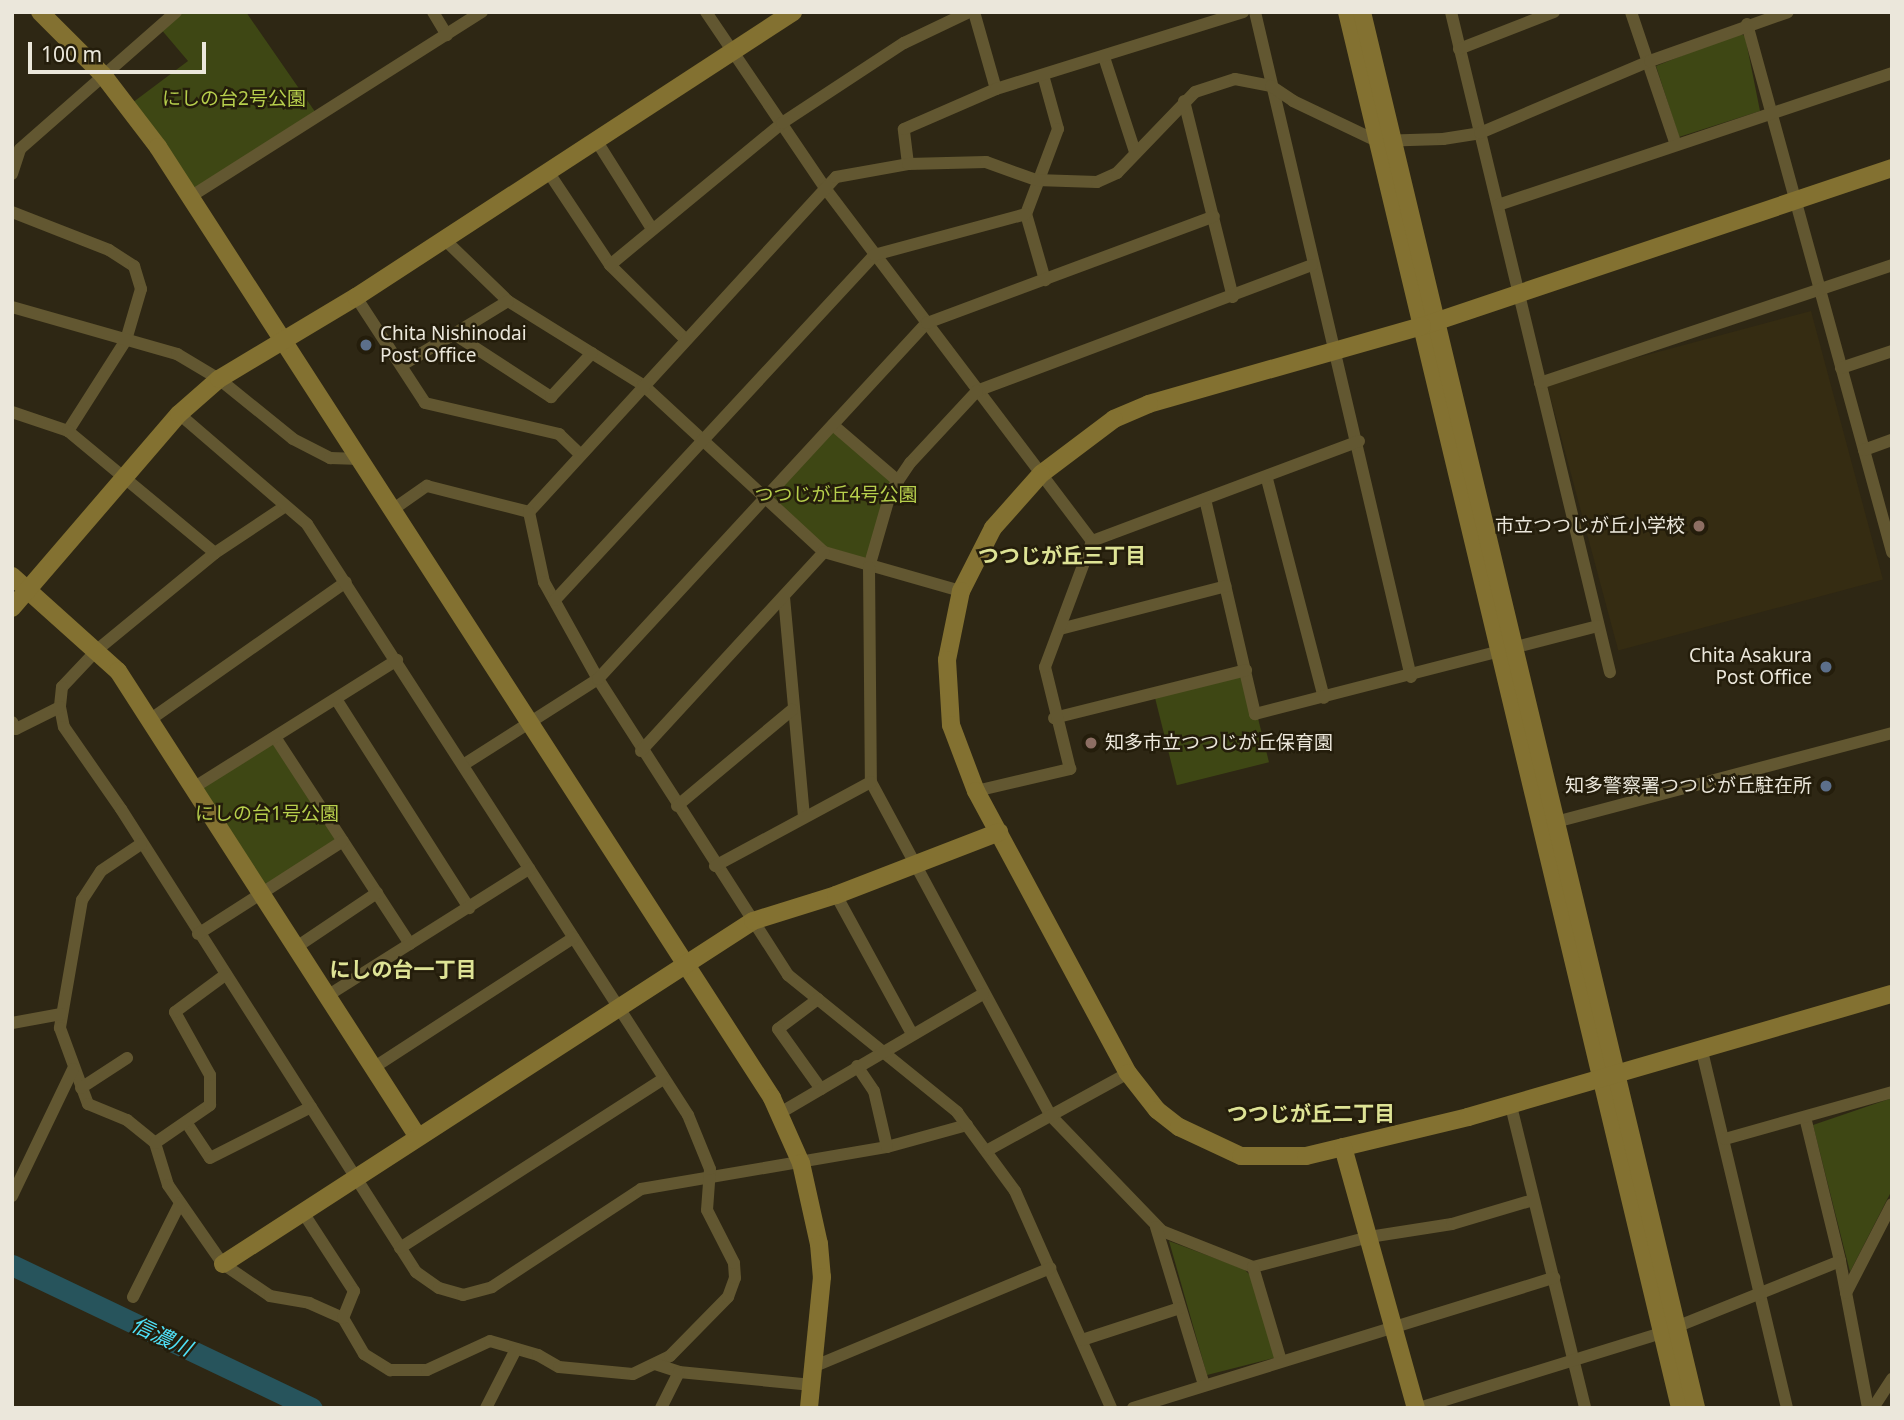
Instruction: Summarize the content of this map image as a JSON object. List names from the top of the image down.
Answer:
{
  "districts": ["つつじが丘三丁目", "にしの台一丁目", "つつじが丘二丁目"],
  "water": ["信濃川"],
  "parks": ["にしの台2号公園", "つつじが丘4号公園", "にしの台1号公園"],
  "places": [
    "Chita Nishinodai Post Office",
    "市立つつじが丘小学校",
    "Chita Asakura Post Office",
    "知多市立つつじが丘保育園",
    "知多警察署つつじが丘駐在所"
  ],
  "scale_bar": "100 m"
}
